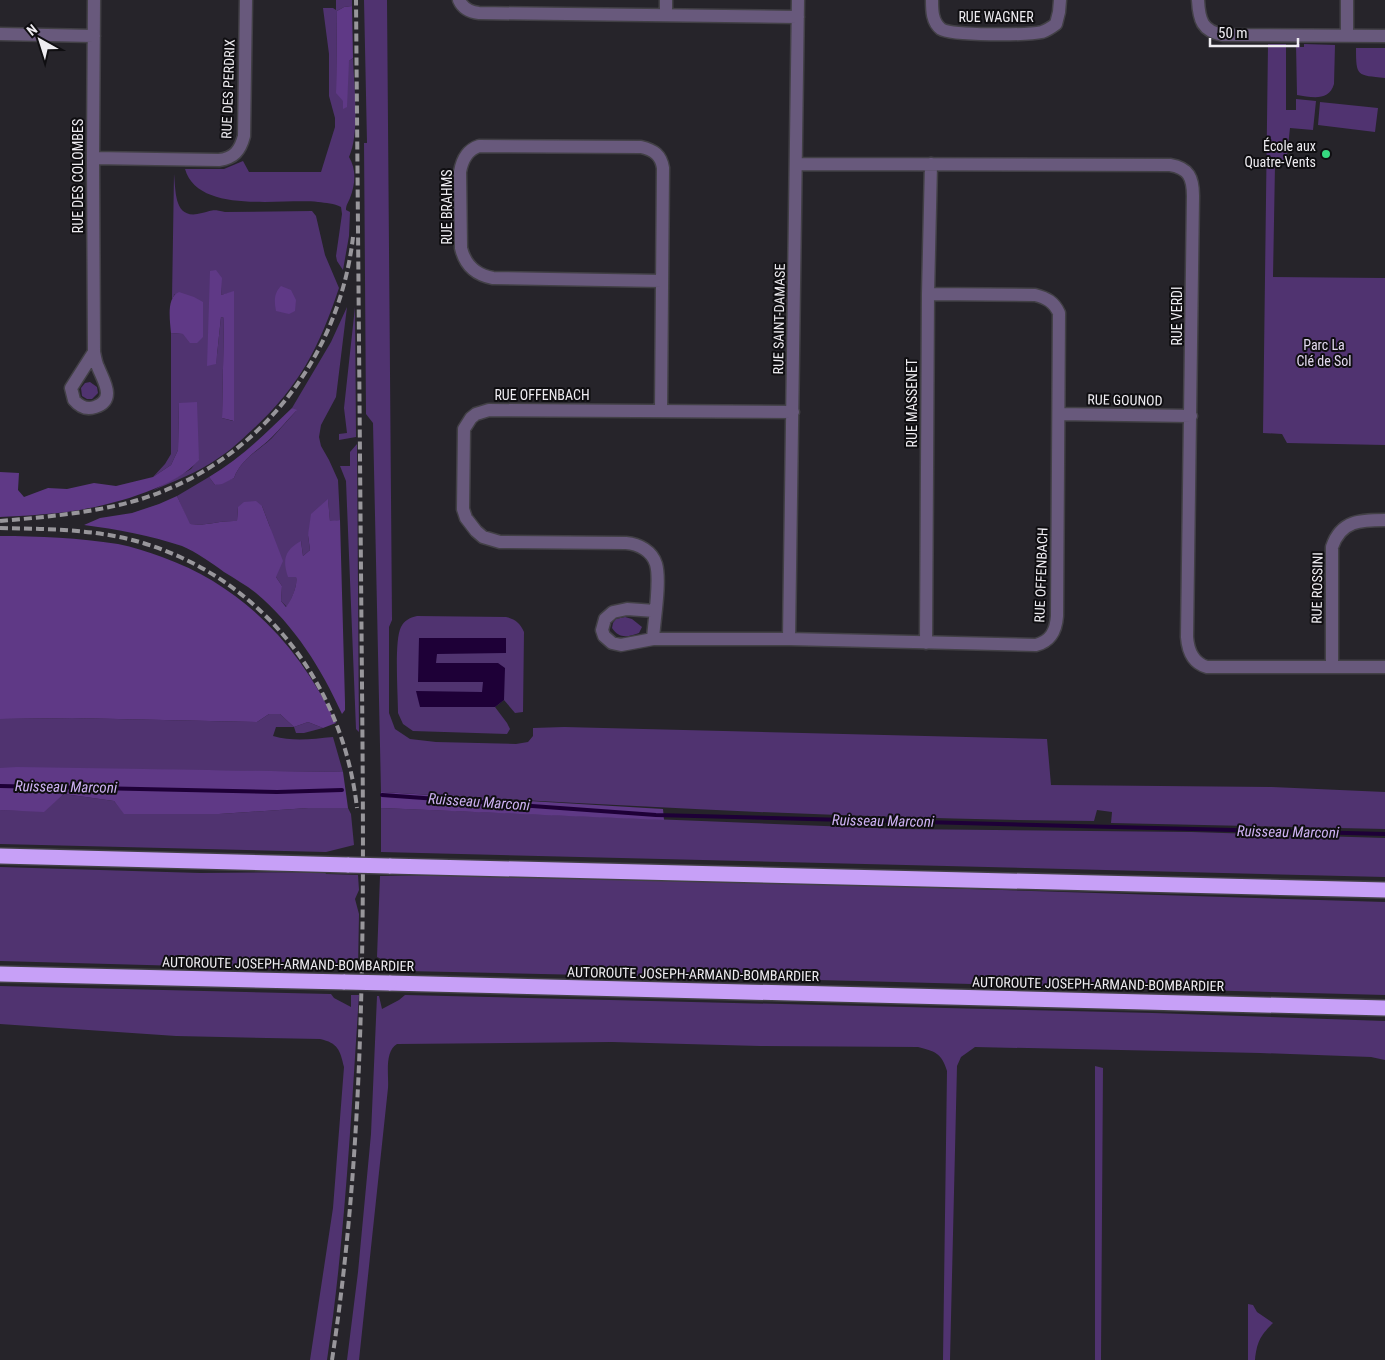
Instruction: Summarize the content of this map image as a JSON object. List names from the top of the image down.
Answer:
{
  "streets": {
    "highway": ["AUTOROUTE JOSEPH-ARMAND-BOMBARDIER"],
    "street": [
      "RUE WAGNER",
      "RUE DES PERDRIX",
      "RUE DES COLOMBES",
      "RUE BRAHMS",
      "RUE VERDI",
      "RUE SAINT-DAMASE",
      "RUE OFFENBACH",
      "RUE GOUNOD",
      "RUE MASSENET",
      "RUE ROSSINI"
    ]
  },
  "crossings": [
    ["RUE DES PERDRIX", "RUE DES COLOMBES"],
    ["RUE BRAHMS", "RUE OFFENBACH"],
    ["RUE VERDI", "RUE SAINT-DAMASE"],
    ["RUE VERDI", "RUE GOUNOD"],
    ["RUE VERDI", "RUE MASSENET"],
    ["RUE VERDI", "RUE ROSSINI"],
    ["RUE SAINT-DAMASE", "RUE OFFENBACH"],
    ["RUE OFFENBACH", "RUE GOUNOD"],
    ["RUE OFFENBACH", "RUE MASSENET"]
  ],
  "water": ["Ruisseau Marconi"],
  "parks": ["Parc La Clé de Sol"],
  "places": ["École aux Quatre-Vents"],
  "scale_bar": "50 m",
  "north": "top left"
}
